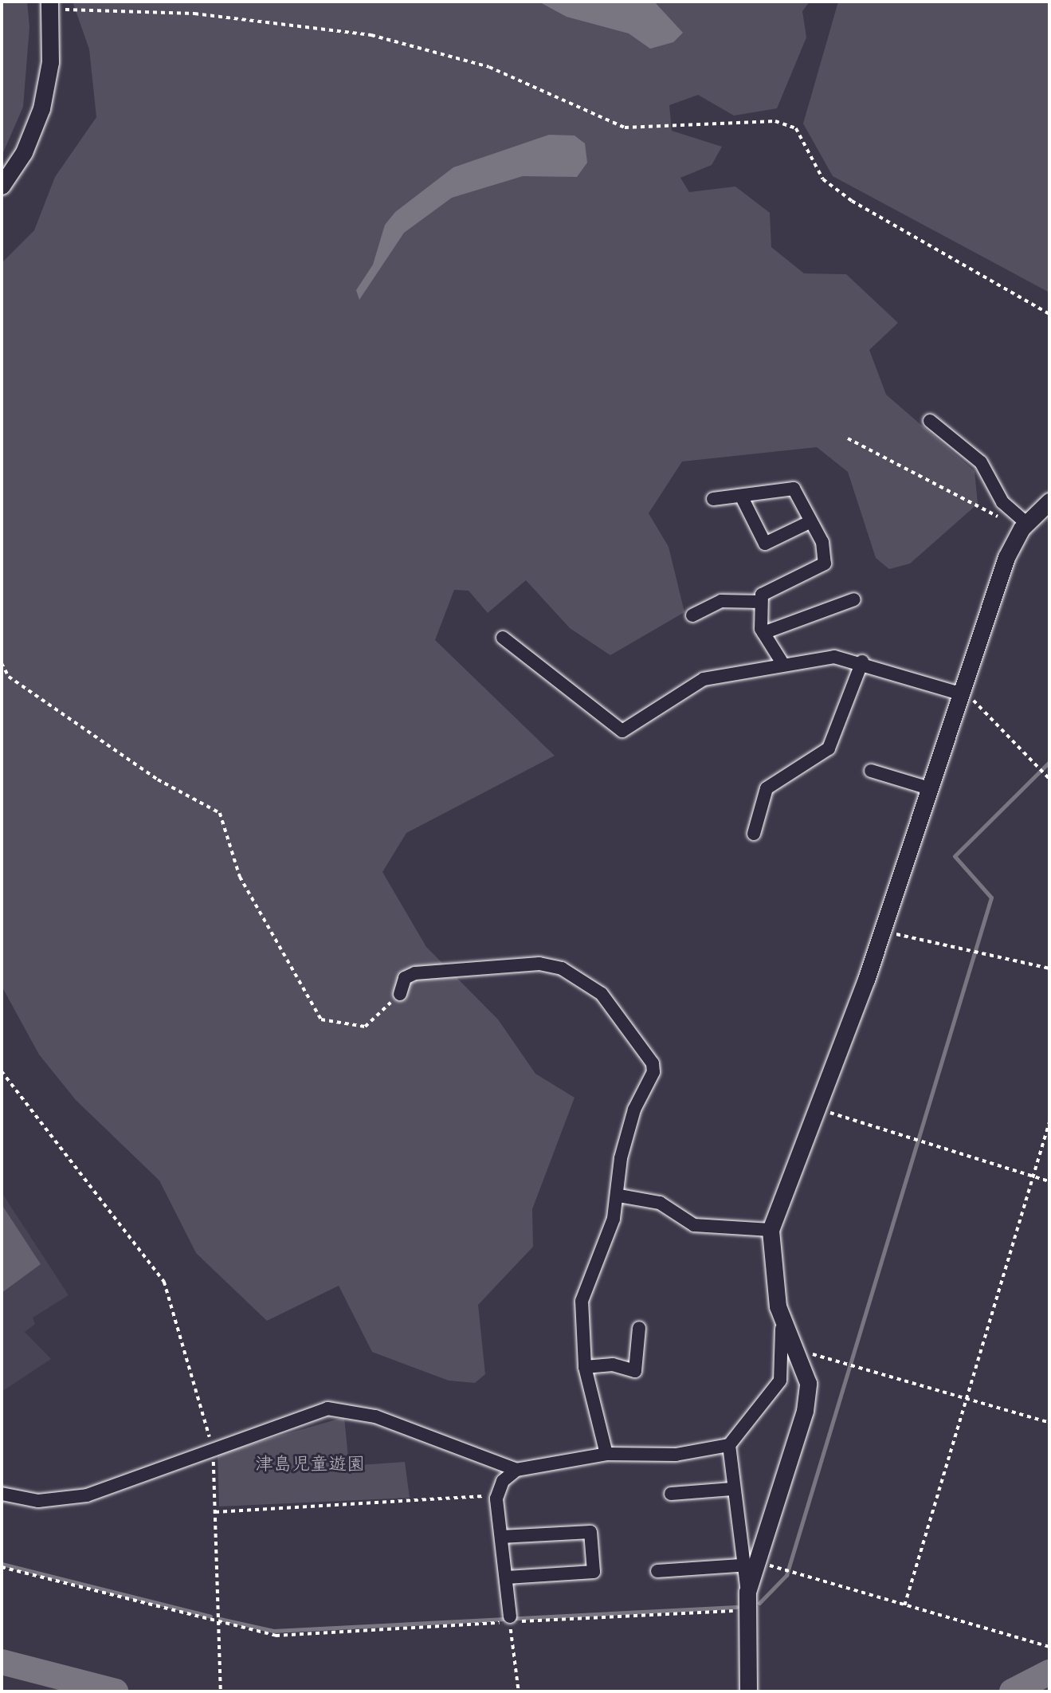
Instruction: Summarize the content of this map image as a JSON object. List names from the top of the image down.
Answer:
{
  "parks": ["津島児童遊園"]
}
